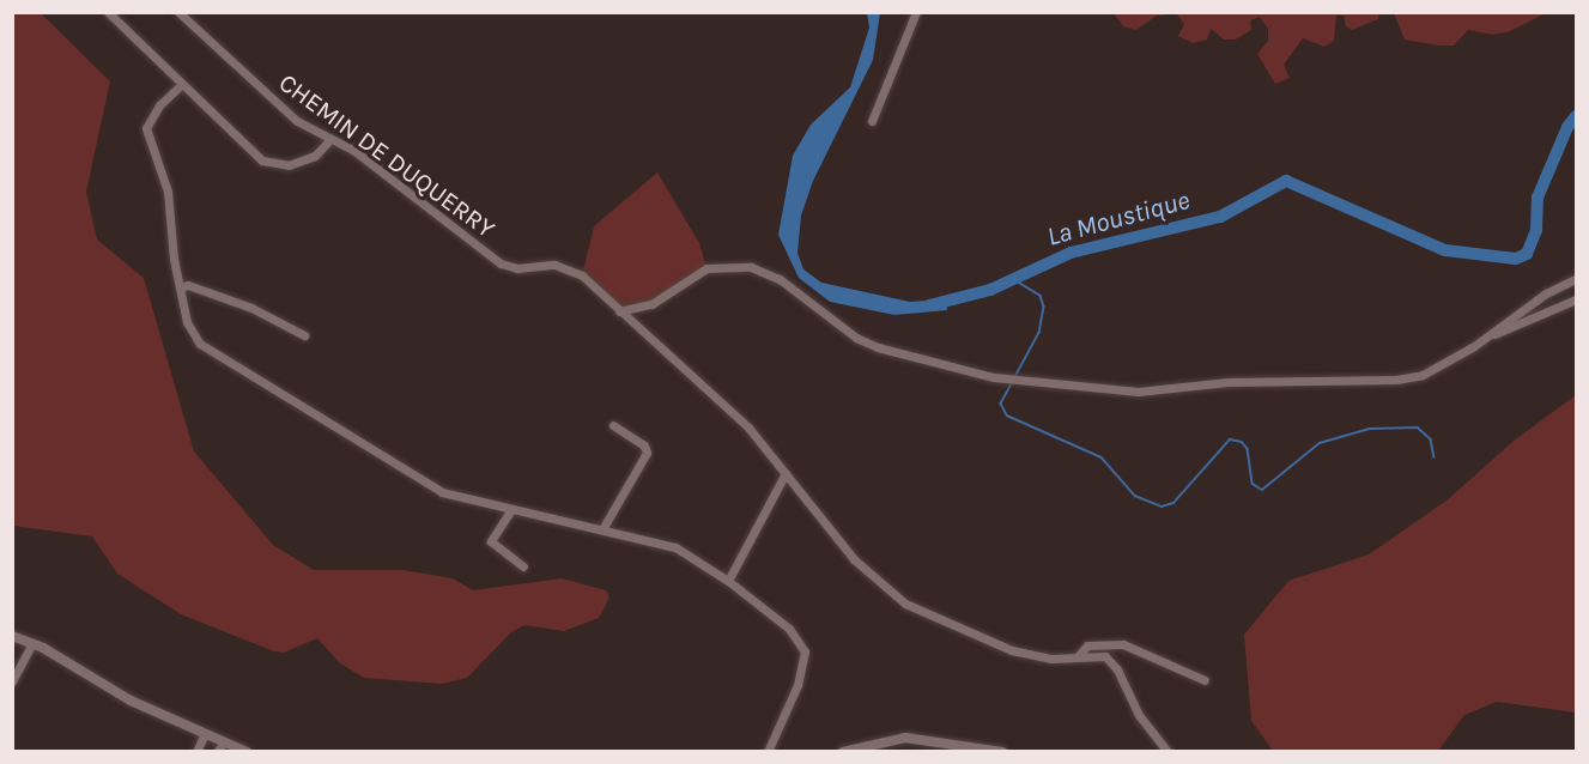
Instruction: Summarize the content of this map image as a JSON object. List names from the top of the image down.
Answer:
{
  "streets": {
    "street": ["CHEMIN DE DUQUERRY"]
  },
  "water": ["La Moustique"]
}
